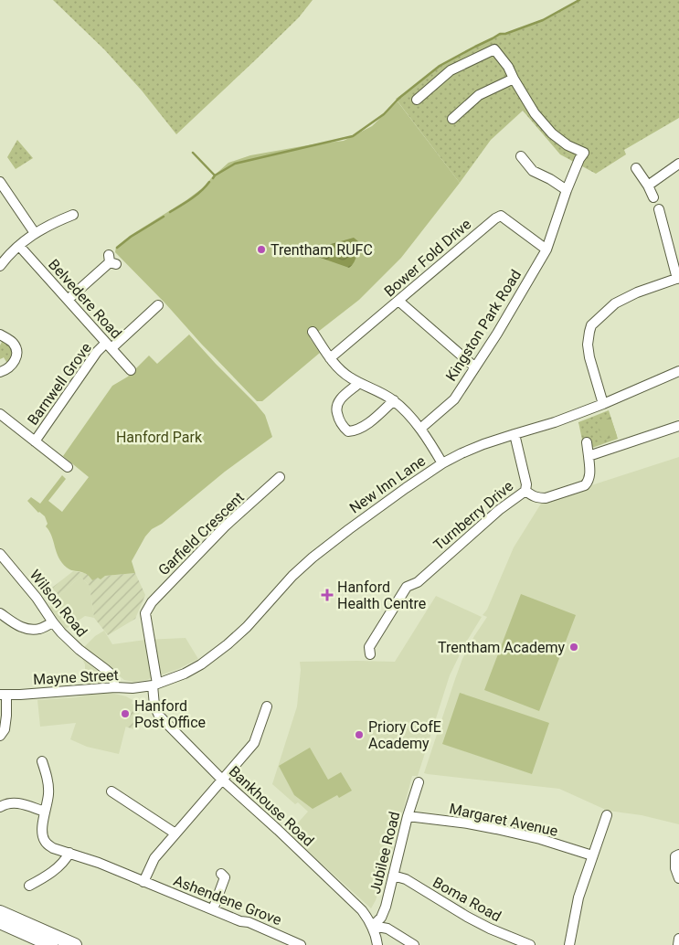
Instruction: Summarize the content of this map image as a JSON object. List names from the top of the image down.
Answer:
{
  "streets": {
    "street": [
      "Bower Fold Drive",
      "Belvedere Road",
      "Kingston Park Road",
      "Barnwell Grove",
      "New Inn Lane",
      "Turnberry Drive",
      "Garfield Crescent",
      "Wilson Road",
      "Mayne Street",
      "Bankhouse Road",
      "Margaret Avenue",
      "Jubilee Road",
      "Boma Road",
      "Ashendene Grove"
    ]
  },
  "crossings": [
    ["Bower Fold Drive", "Kingston Park Road"],
    ["Belvedere Road", "Barnwell Grove"],
    ["New Inn Lane", "Turnberry Drive"],
    ["New Inn Lane", "Mayne Street"],
    ["New Inn Lane", "Bankhouse Road"],
    ["Garfield Crescent", "Bankhouse Road"],
    ["Wilson Road", "Mayne Street"],
    ["Mayne Street", "Bankhouse Road"],
    ["Bankhouse Road", "Jubilee Road"],
    ["Margaret Avenue", "Jubilee Road"],
    ["Jubilee Road", "Boma Road"]
  ],
  "parks": ["Hanford Park"],
  "places": {
    "other": [
      "Trentham RUFC",
      "Trentham Academy",
      "Hanford Post Office",
      "Priory CofE Academy"
    ],
    "health": ["Hanford Health Centre"]
  }
}
